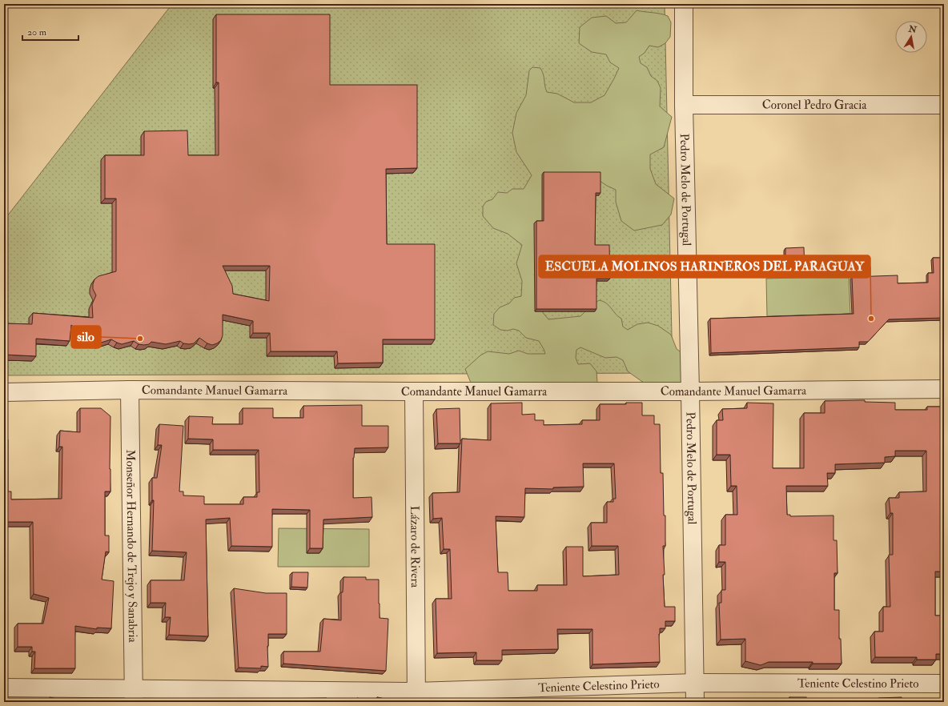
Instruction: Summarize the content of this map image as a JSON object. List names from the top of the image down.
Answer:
{
  "streets": {
    "street": [
      "Coronel Pedro Gracia",
      "Pedro Melo de Portugal",
      "Comandante Manuel Gamarra",
      "Monseñor Hernando de Trejo y Sanabria",
      "Lázaro de Rivera",
      "Teniente Celestino Prieto"
    ]
  },
  "crossings": [
    ["Coronel Pedro Gracia", "Pedro Melo de Portugal"],
    ["Pedro Melo de Portugal", "Comandante Manuel Gamarra"],
    ["Pedro Melo de Portugal", "Teniente Celestino Prieto"],
    ["Comandante Manuel Gamarra", "Monseñor Hernando de Trejo y Sanabria"],
    ["Comandante Manuel Gamarra", "Lázaro de Rivera"],
    ["Monseñor Hernando de Trejo y Sanabria", "Teniente Celestino Prieto"],
    ["Lázaro de Rivera", "Teniente Celestino Prieto"]
  ],
  "places": ["ESCUELA MOLINOS HARINEROS DEL PARAGUAY", "silo"],
  "scale_bar": "20 m",
  "north": "top"
}
